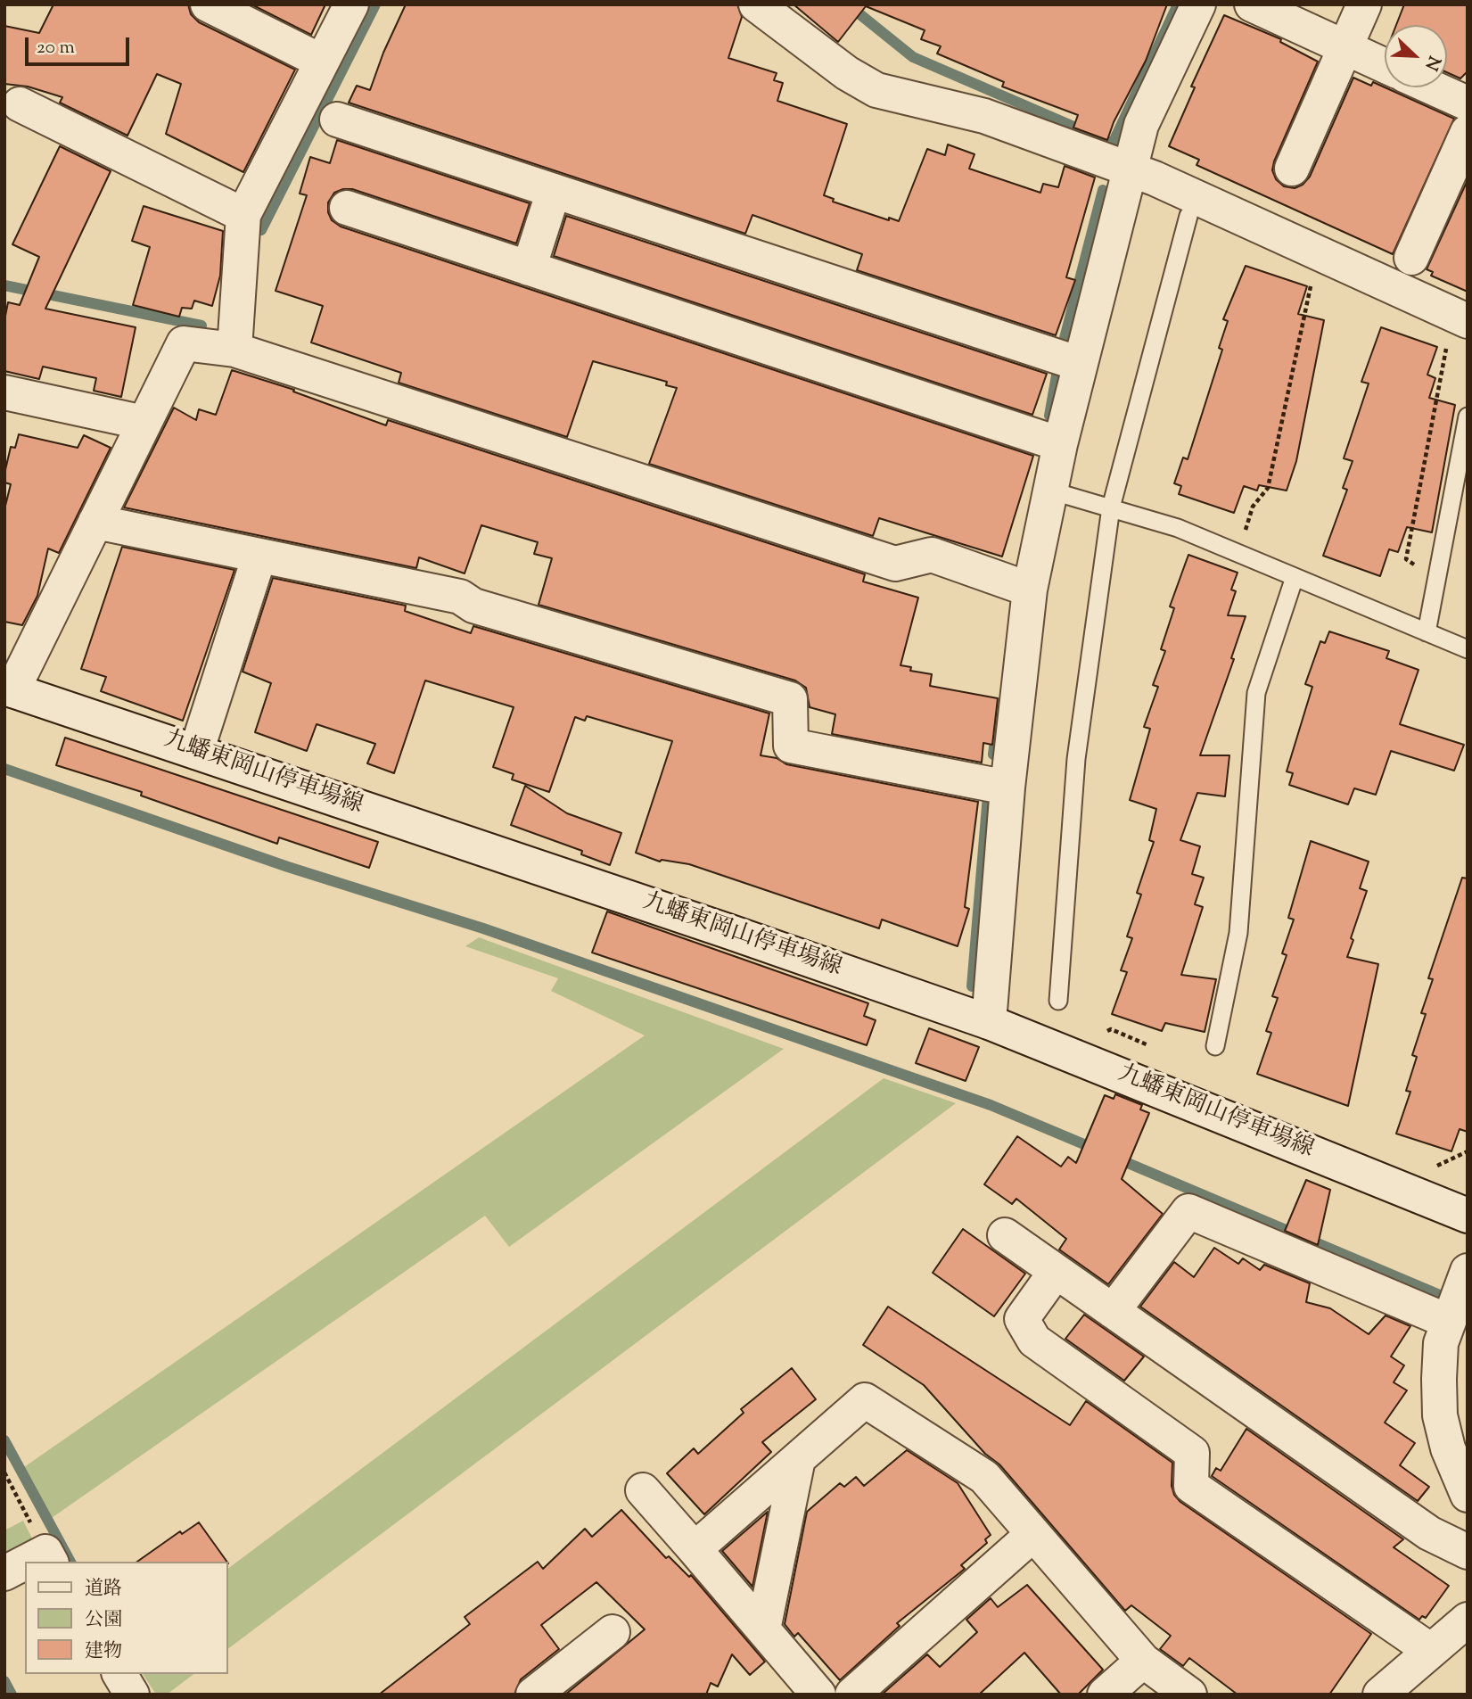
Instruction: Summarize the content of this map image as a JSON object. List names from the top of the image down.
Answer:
{
  "streets": {
    "street": ["九蟠東岡山停車場線"]
  },
  "legend": ["道路", "公園", "建物"],
  "scale_bar": "20 m",
  "north": "bottom right"
}
